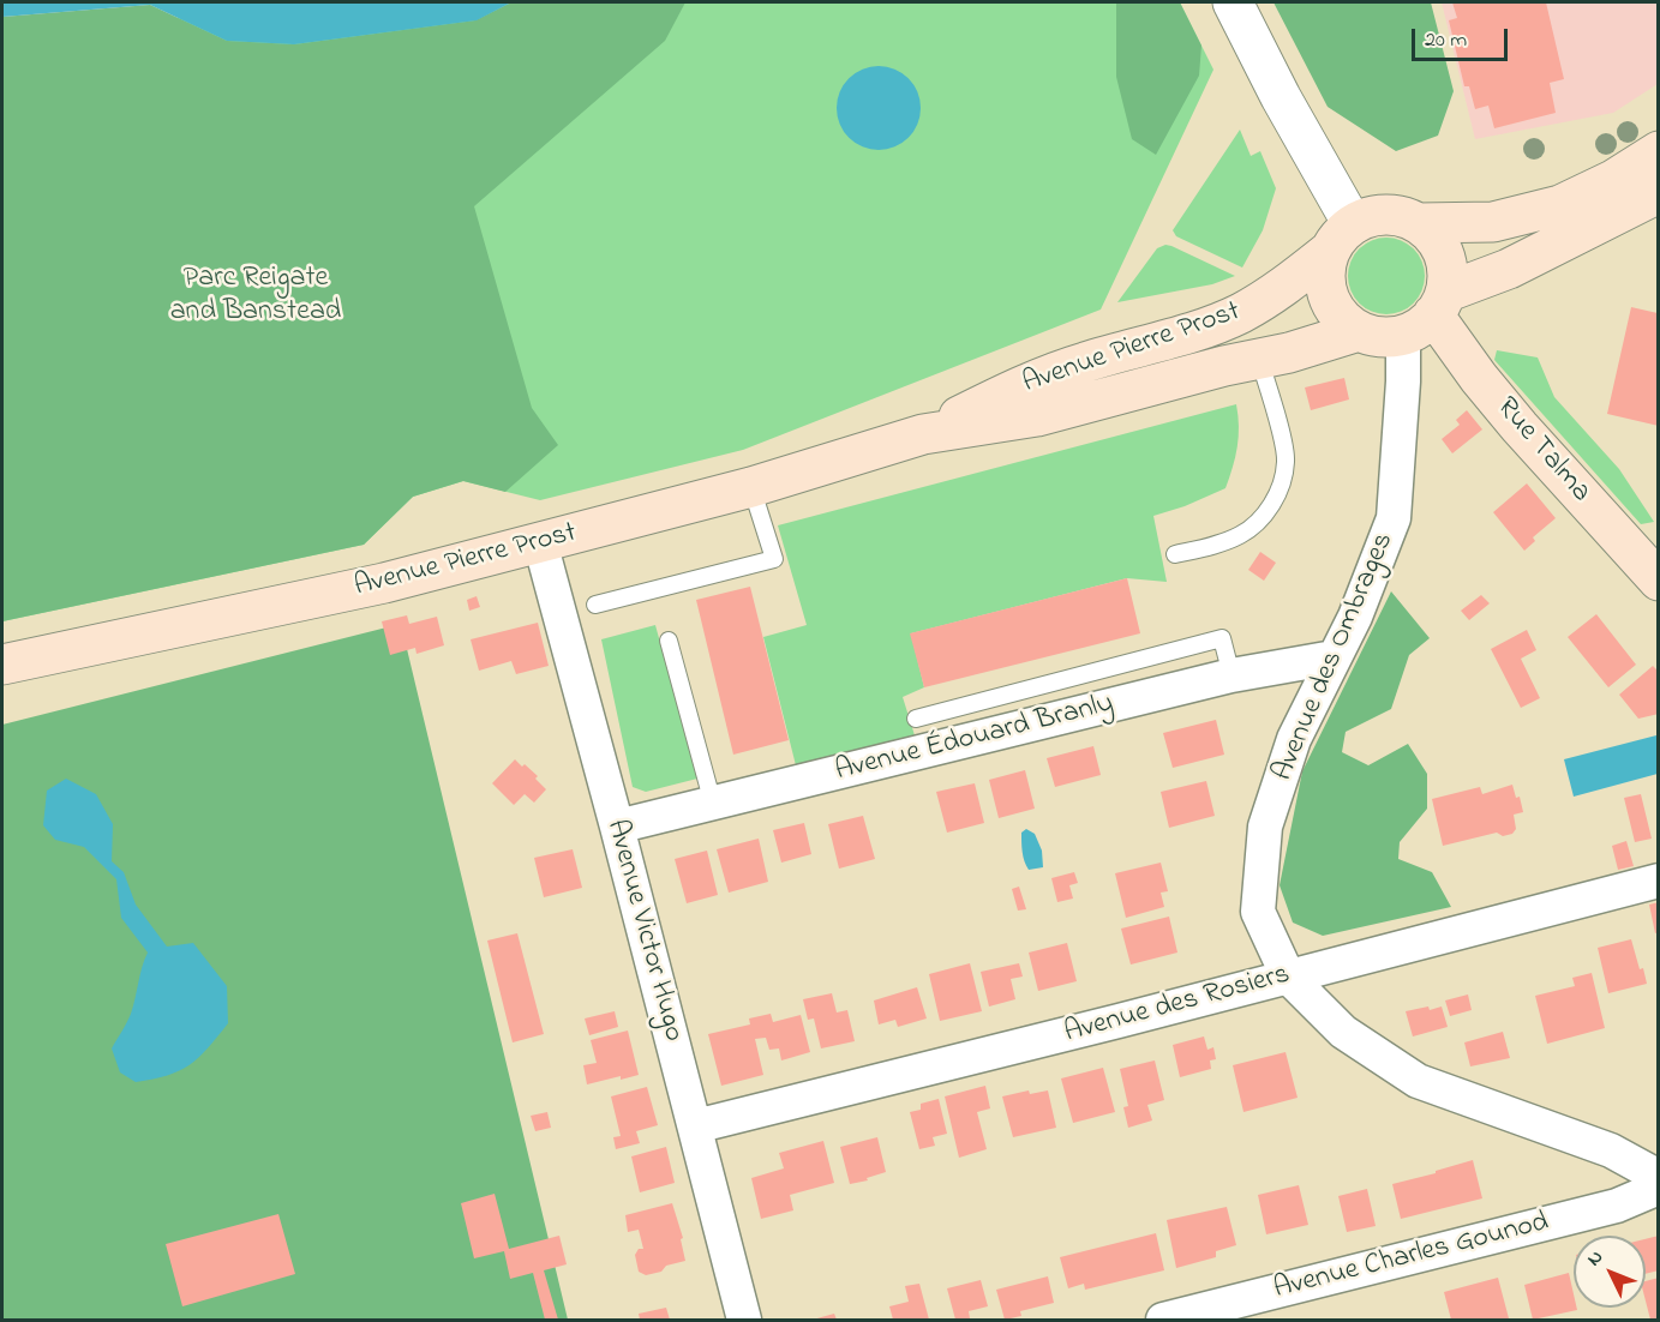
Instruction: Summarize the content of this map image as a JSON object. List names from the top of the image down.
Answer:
{
  "streets": {
    "main road": ["Avenue Pierre Prost", "Rue Talma"],
    "street": [
      "Avenue des Ombrages",
      "Avenue Édouard Branly",
      "Avenue Victor Hugo",
      "Avenue des Rosiers",
      "Avenue Charles Gounod"
    ]
  },
  "crossings": [
    ["Avenue Pierre Prost", "Rue Talma"],
    ["Avenue Pierre Prost", "Avenue des Ombrages"],
    ["Avenue Pierre Prost", "Avenue Victor Hugo"],
    ["Rue Talma", "Avenue des Ombrages"],
    ["Avenue des Ombrages", "Avenue Édouard Branly"],
    ["Avenue des Ombrages", "Avenue des Rosiers"],
    ["Avenue Édouard Branly", "Avenue Victor Hugo"],
    ["Avenue Victor Hugo", "Avenue des Rosiers"]
  ],
  "parks": ["Parc Reigate and Banstead"],
  "scale_bar": "20 m",
  "north": "top left"
}
